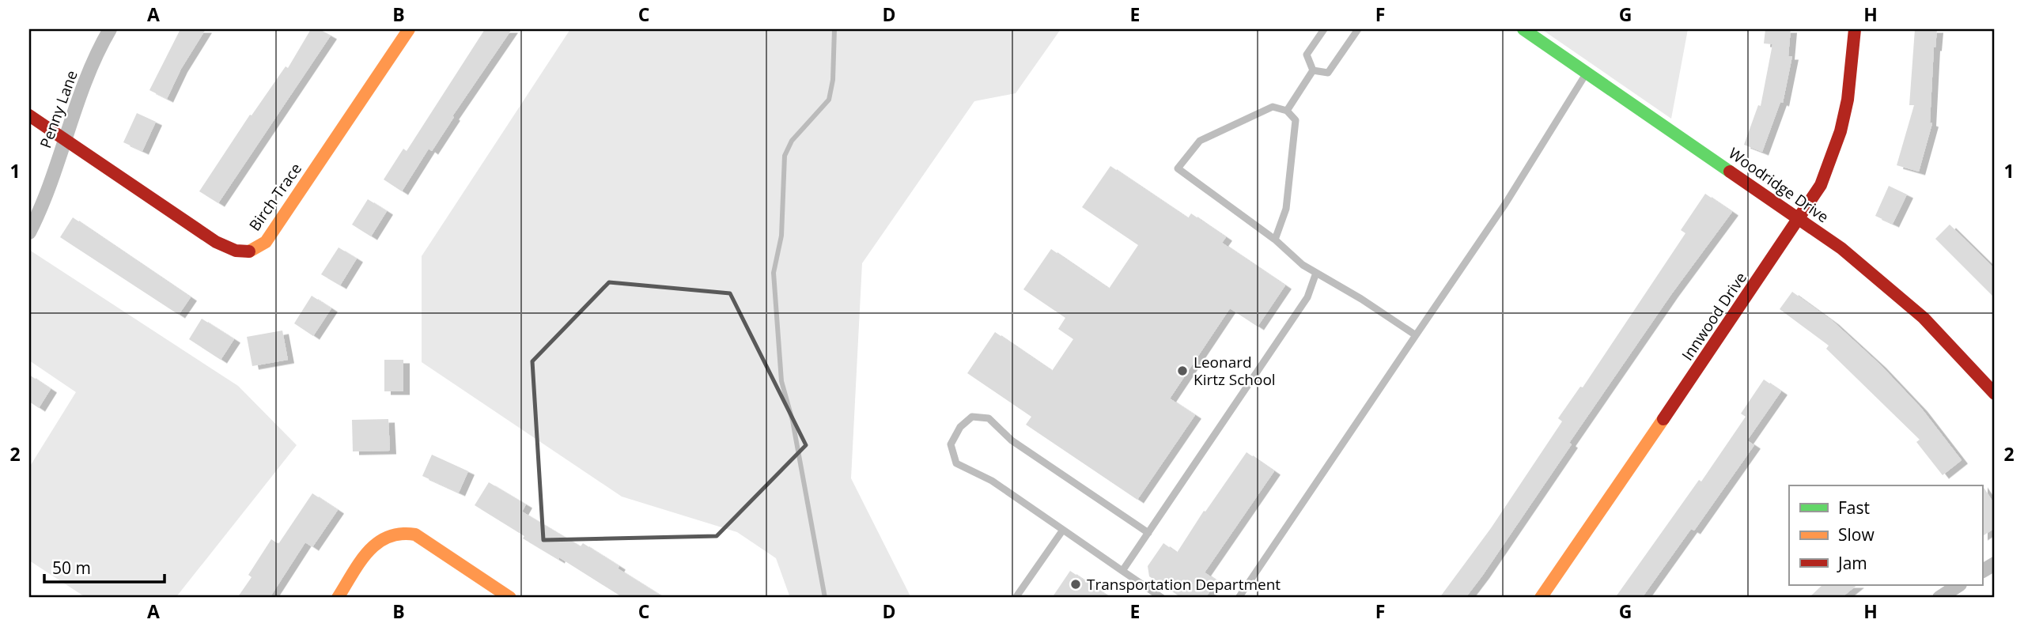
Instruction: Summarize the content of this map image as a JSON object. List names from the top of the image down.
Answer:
{
  "streets": {
    "street": [
      "Penny Lane",
      "Woodridge Drive",
      "Birch Trace",
      "Innwood Drive"
    ]
  },
  "crossings": [
    ["Penny Lane", "Birch Trace"],
    ["Woodridge Drive", "Innwood Drive"]
  ],
  "places": ["Leonard Kirtz School", "Transportation Department"],
  "legend": ["Fast", "Slow", "Jam"],
  "scale_bar": "50 m",
  "grid": {
    "columns": [
      "A",
      "B",
      "C",
      "D",
      "E",
      "F",
      "G",
      "H"
    ],
    "rows": ["1", "2"]
  }
}
